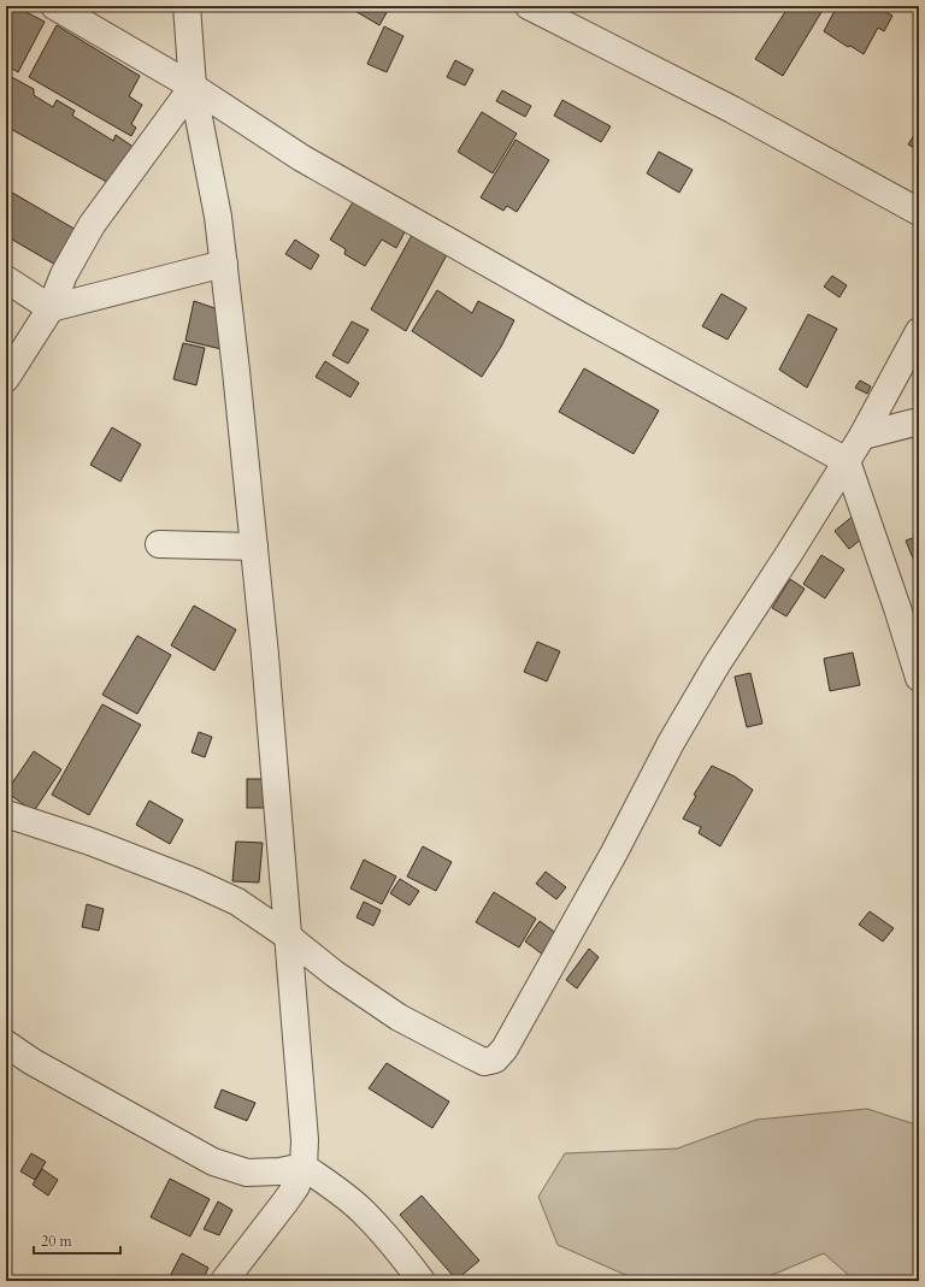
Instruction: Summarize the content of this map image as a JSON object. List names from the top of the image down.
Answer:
{
  "scale_bar": "20 m"
}
